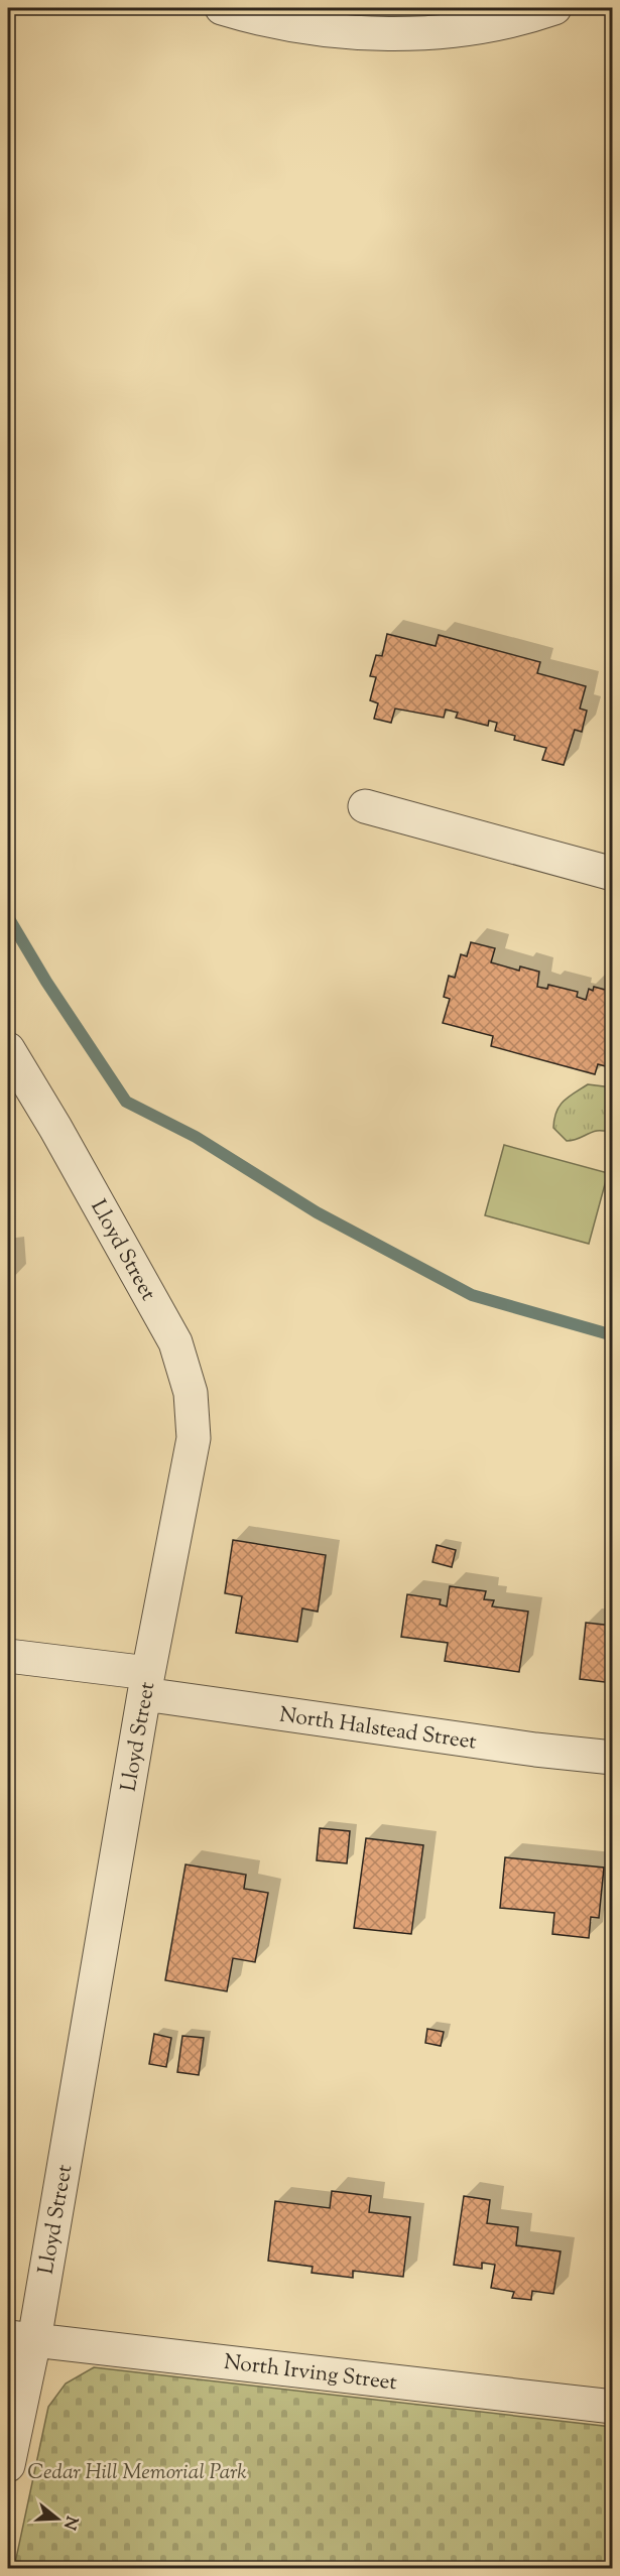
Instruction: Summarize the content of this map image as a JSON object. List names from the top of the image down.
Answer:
{
  "streets": {
    "street": ["Lloyd Street", "North Halstead Street", "North Irving Street"]
  },
  "crossings": [
    ["Lloyd Street", "North Halstead Street"],
    ["Lloyd Street", "North Irving Street"]
  ],
  "parks": ["Cedar Hill Memorial Park"],
  "north": "right"
}
